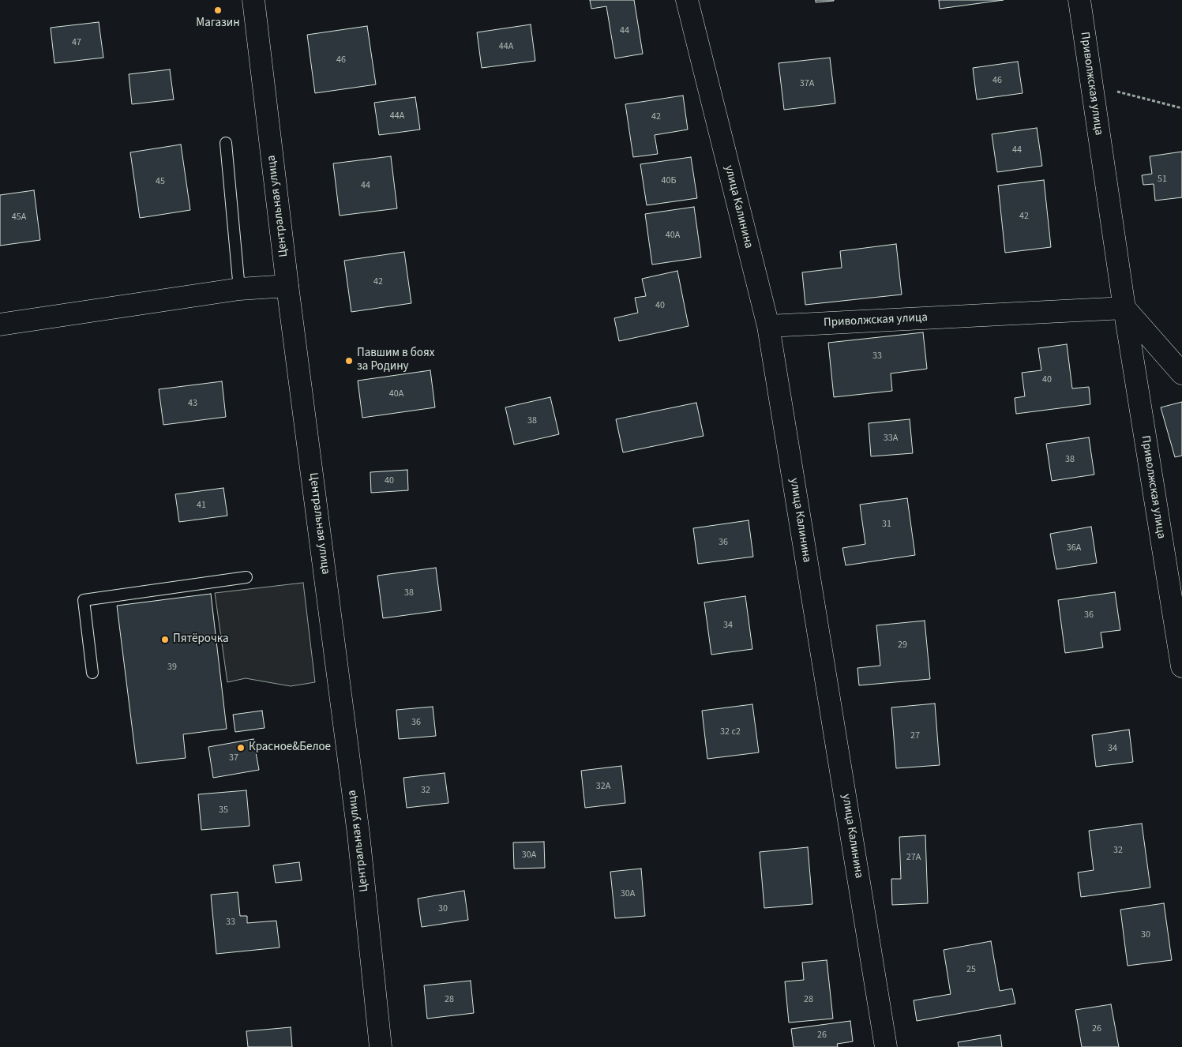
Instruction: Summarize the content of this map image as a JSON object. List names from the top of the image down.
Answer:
{
  "streets": {
    "street": ["Приволжская улица", "Центральная улица", "улица Калинина"]
  },
  "crossings": [
    ["Приволжская улица", "улица Калинина"]
  ],
  "places": [
    "Магазин",
    "Павшим в боях за Родину",
    "Пятёрочка",
    "Красное&Белое"
  ],
  "house_numbers": [
    "44",
    "47",
    "44А",
    "46",
    "46",
    "37А",
    "44А",
    "42",
    "44",
    "51",
    "40Б",
    "45",
    "44",
    "42",
    "45А",
    "40А",
    "42",
    "40",
    "33",
    "40",
    "40А",
    "43",
    "38",
    "33А",
    "38",
    "40",
    "41",
    "31",
    "36",
    "36А",
    "38",
    "36",
    "34",
    "29",
    "39",
    "36",
    "32 с2",
    "27",
    "34",
    "37",
    "32А",
    "32",
    "35",
    "32",
    "30А",
    "27А",
    "30А",
    "30",
    "33",
    "30",
    "25",
    "28",
    "28",
    "26",
    "26"
  ]
}
